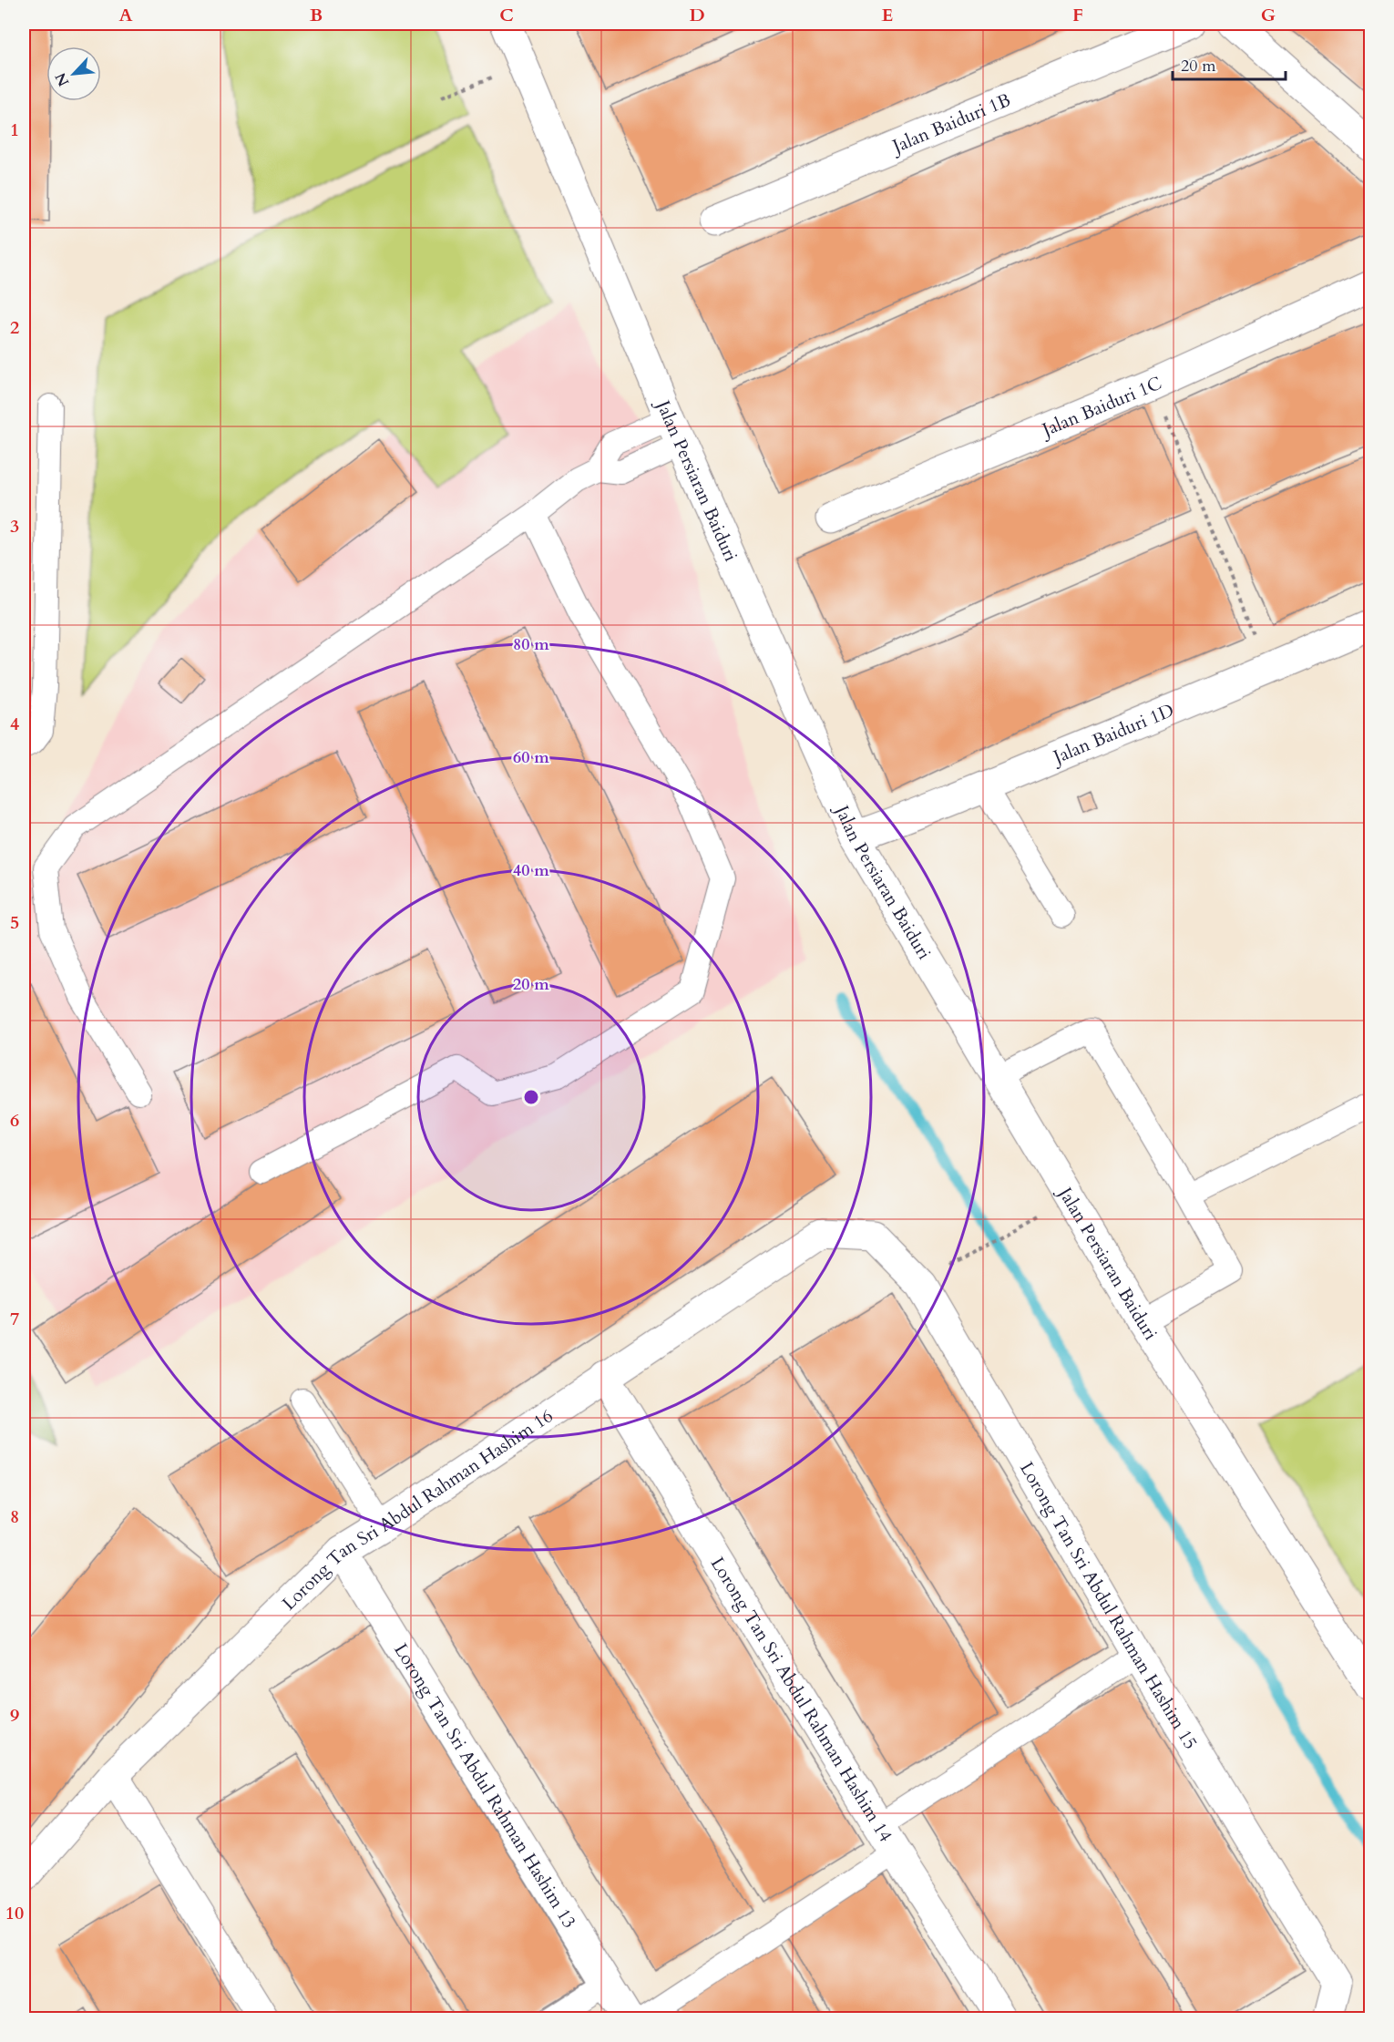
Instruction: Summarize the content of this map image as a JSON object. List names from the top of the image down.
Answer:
{
  "streets": {
    "street": [
      "Jalan Baiduri 1B",
      "Jalan Baiduri 1C",
      "Jalan Persiaran Baiduri",
      "Jalan Baiduri 1D",
      "Lorong Tan Sri Abdul Rahman Hashim 16",
      "Lorong Tan Sri Abdul Rahman Hashim 15",
      "Lorong Tan Sri Abdul Rahman Hashim 14",
      "Lorong Tan Sri Abdul Rahman Hashim 13"
    ]
  },
  "crossings": [
    ["Jalan Persiaran Baiduri", "Jalan Baiduri 1D"],
    ["Lorong Tan Sri Abdul Rahman Hashim 16", "Lorong Tan Sri Abdul Rahman Hashim 15"],
    ["Lorong Tan Sri Abdul Rahman Hashim 16", "Lorong Tan Sri Abdul Rahman Hashim 14"],
    ["Lorong Tan Sri Abdul Rahman Hashim 16", "Lorong Tan Sri Abdul Rahman Hashim 13"]
  ],
  "scale_bar": "20 m",
  "north": "bottom left",
  "grid": {
    "columns": [
      "A",
      "B",
      "C",
      "D",
      "E",
      "F",
      "G"
    ],
    "rows": [
      "1",
      "2",
      "3",
      "4",
      "5",
      "6",
      "7",
      "8",
      "9",
      "10"
    ]
  },
  "rings": [
    "80 m",
    "60 m",
    "40 m",
    "20 m"
  ]
}
